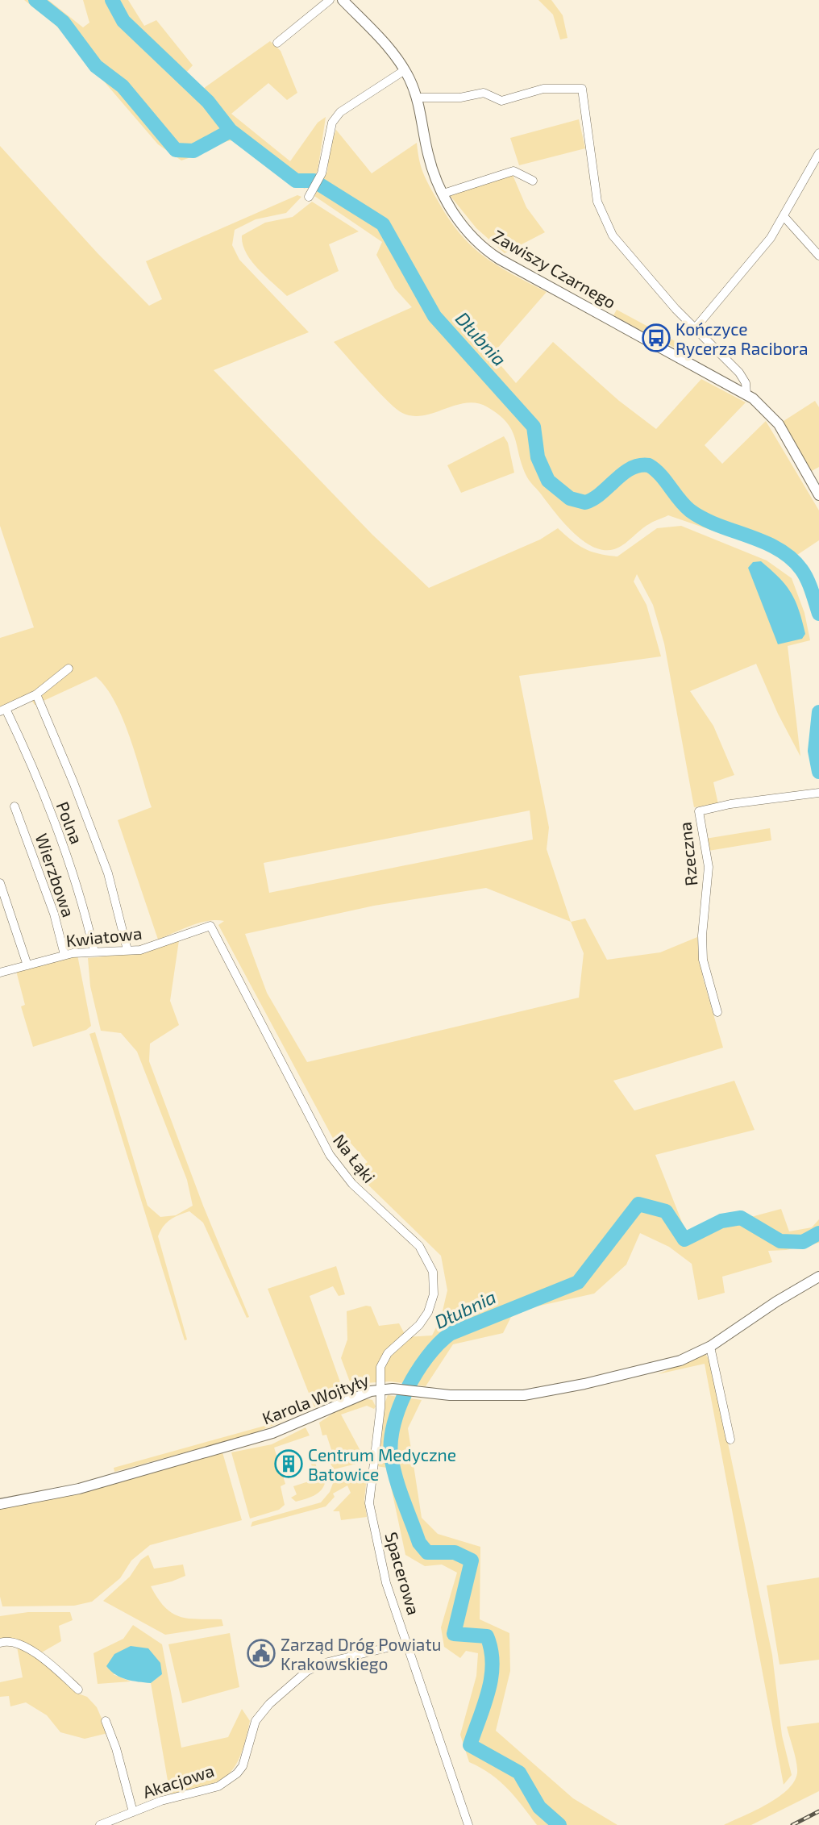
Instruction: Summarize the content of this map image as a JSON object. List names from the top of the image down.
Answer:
{
  "streets": {
    "street": [
      "Zawiszy Czarnego",
      "Polna",
      "Rzeczna",
      "Wierzbowa",
      "Kwiatowa",
      "Na Łąki",
      "Karola Wojtyły",
      "Spacerowa",
      "Akacjowa"
    ]
  },
  "crossings": [
    ["Polna", "Kwiatowa"],
    ["Wierzbowa", "Kwiatowa"],
    ["Kwiatowa", "Na Łąki"],
    ["Na Łąki", "Karola Wojtyły"],
    ["Na Łąki", "Spacerowa"],
    ["Karola Wojtyły", "Spacerowa"],
    ["Spacerowa", "Akacjowa"]
  ],
  "water": ["Dłubnia"],
  "places": {
    "bus stop": ["Kończyce Rycerza Racibora"],
    "building": ["Centrum Medyczne Batowice"],
    "public building": ["Zarząd Dróg Powiatu Krakowskiego"]
  }
}
